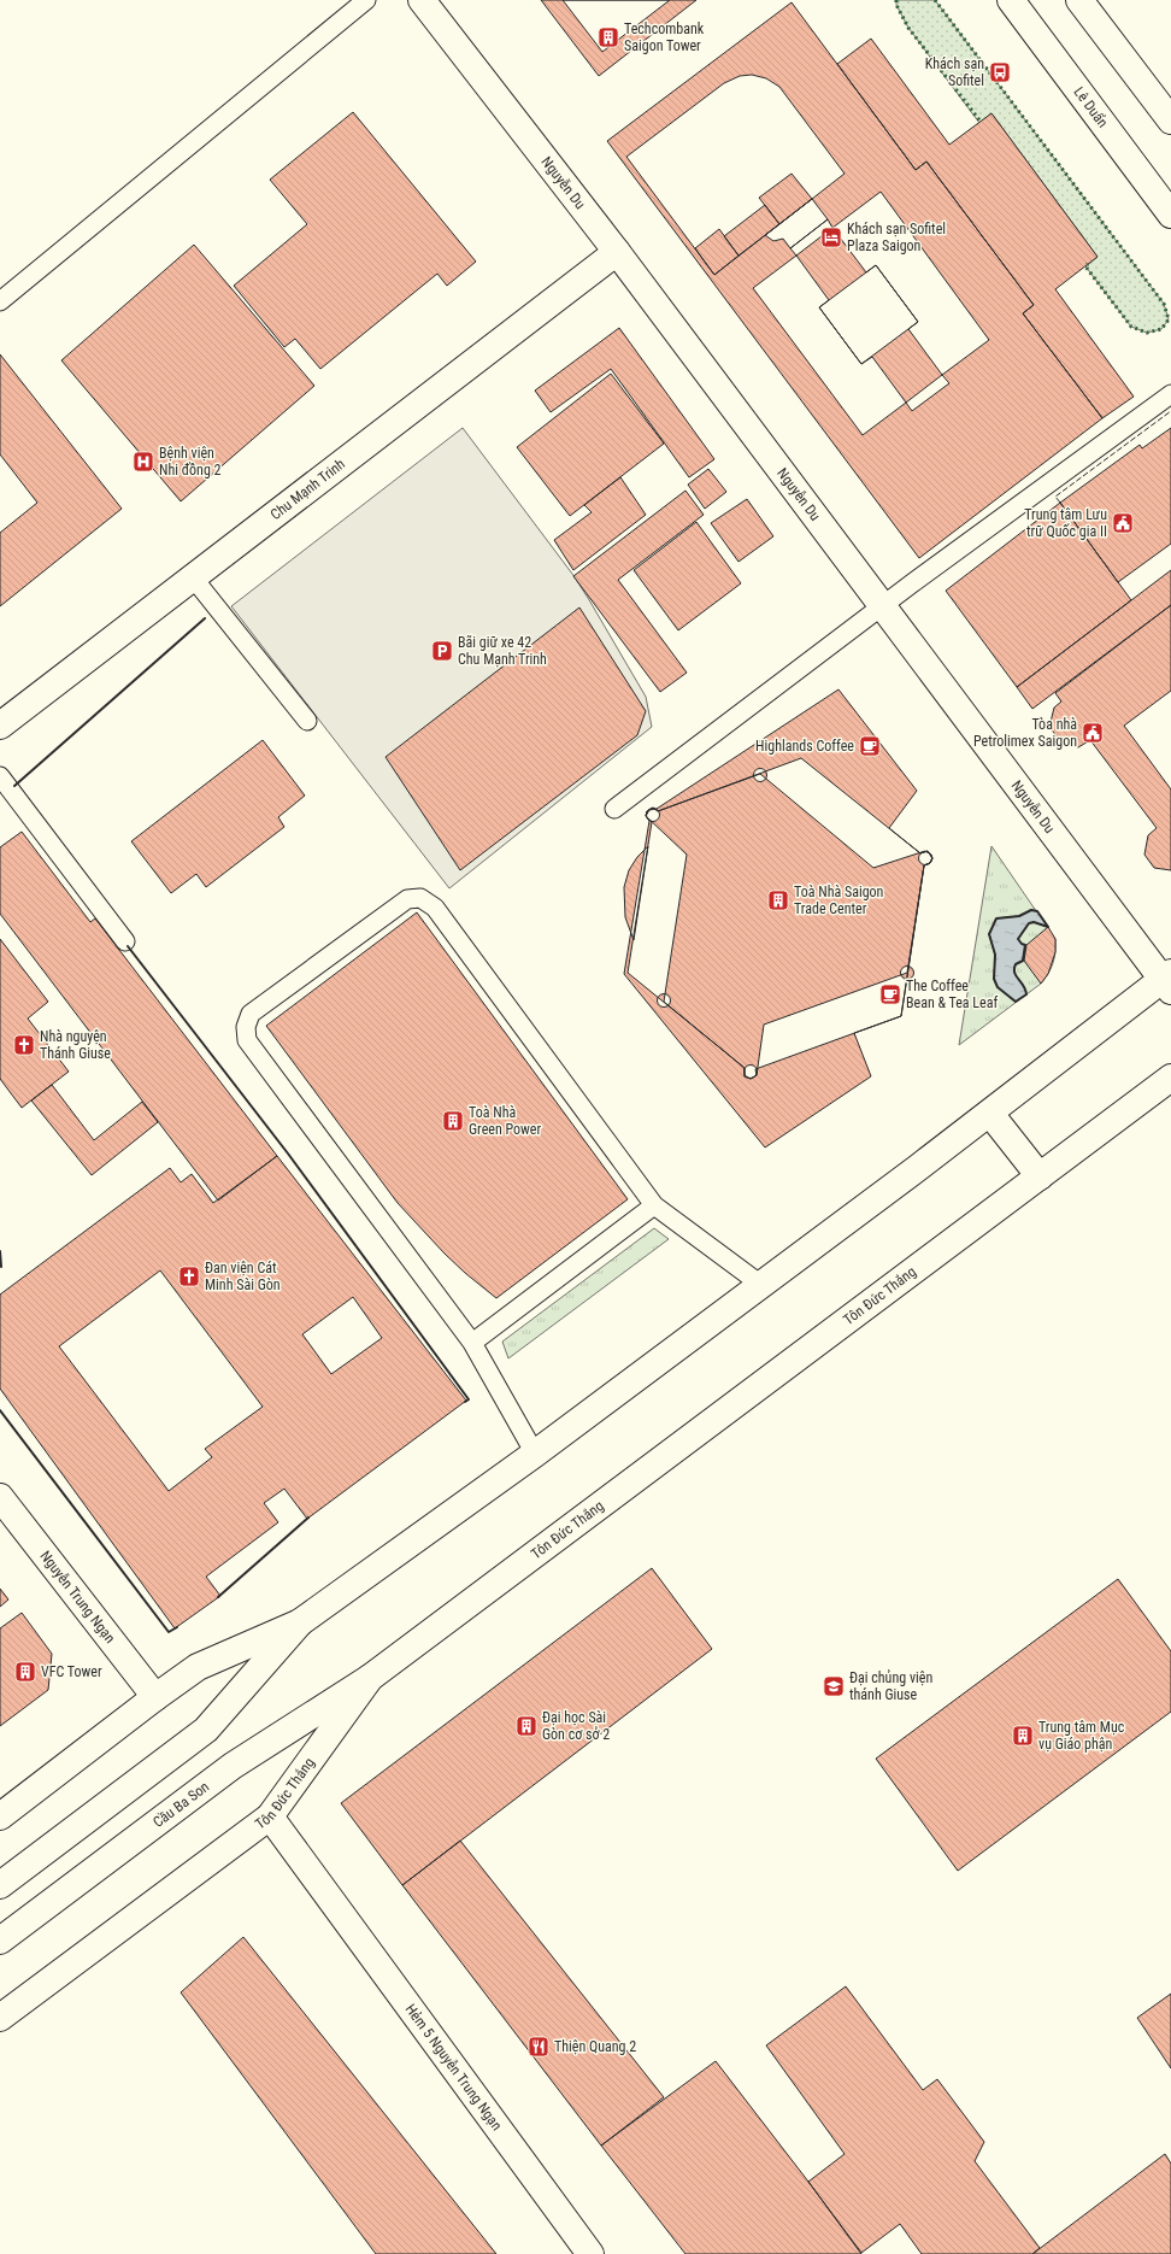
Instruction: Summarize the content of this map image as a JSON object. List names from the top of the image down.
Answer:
{
  "streets": {
    "main road": [
      "Lê Duẩn",
      "Nguyễn Du",
      "Chu Mạnh Trinh",
      "Tôn Đức Thắng",
      "Nguyễn Trung Ngạn",
      "Cầu Ba Son",
      "Hẻm 5 Nguyễn Trung Ngạn"
    ]
  },
  "crossings": [
    ["Nguyễn Du", "Chu Mạnh Trinh"],
    ["Tôn Đức Thắng", "Cầu Ba Son"],
    ["Tôn Đức Thắng", "Hẻm 5 Nguyễn Trung Ngạn"]
  ],
  "places": {
    "building": [
      "Techcombank Saigon Tower",
      "Toà Nhà Saigon Trade Center",
      "Toà Nhà Green Power",
      "VFC Tower",
      "Đại học Sài Gòn cơ sở 2",
      "Trung tâm Mục vụ Giáo phận"
    ],
    "bus stop": ["Khách sạn Sofitel"],
    "hotel": ["Khách sạn Sofitel Plaza Saigon"],
    "hospital": ["Bệnh viện Nhi đồng 2"],
    "public building": ["Trung tâm Lưu trữ Quốc gia II", "Tòa nhà Petrolimex Saigon"],
    "parking": ["Bãi giữ xe 42 Chu Mạnh Trinh"],
    "cafe": ["Highlands Coffee", "The Coffee Bean & Tea Leaf"],
    "church": ["Nhà nguyện Thánh Giuse", "Đan viện Cát Minh Sài Gòn"],
    "school or university": ["Đại chủng viện thánh Giuse"],
    "restaurant": ["Thiện Quang 2"]
  }
}
